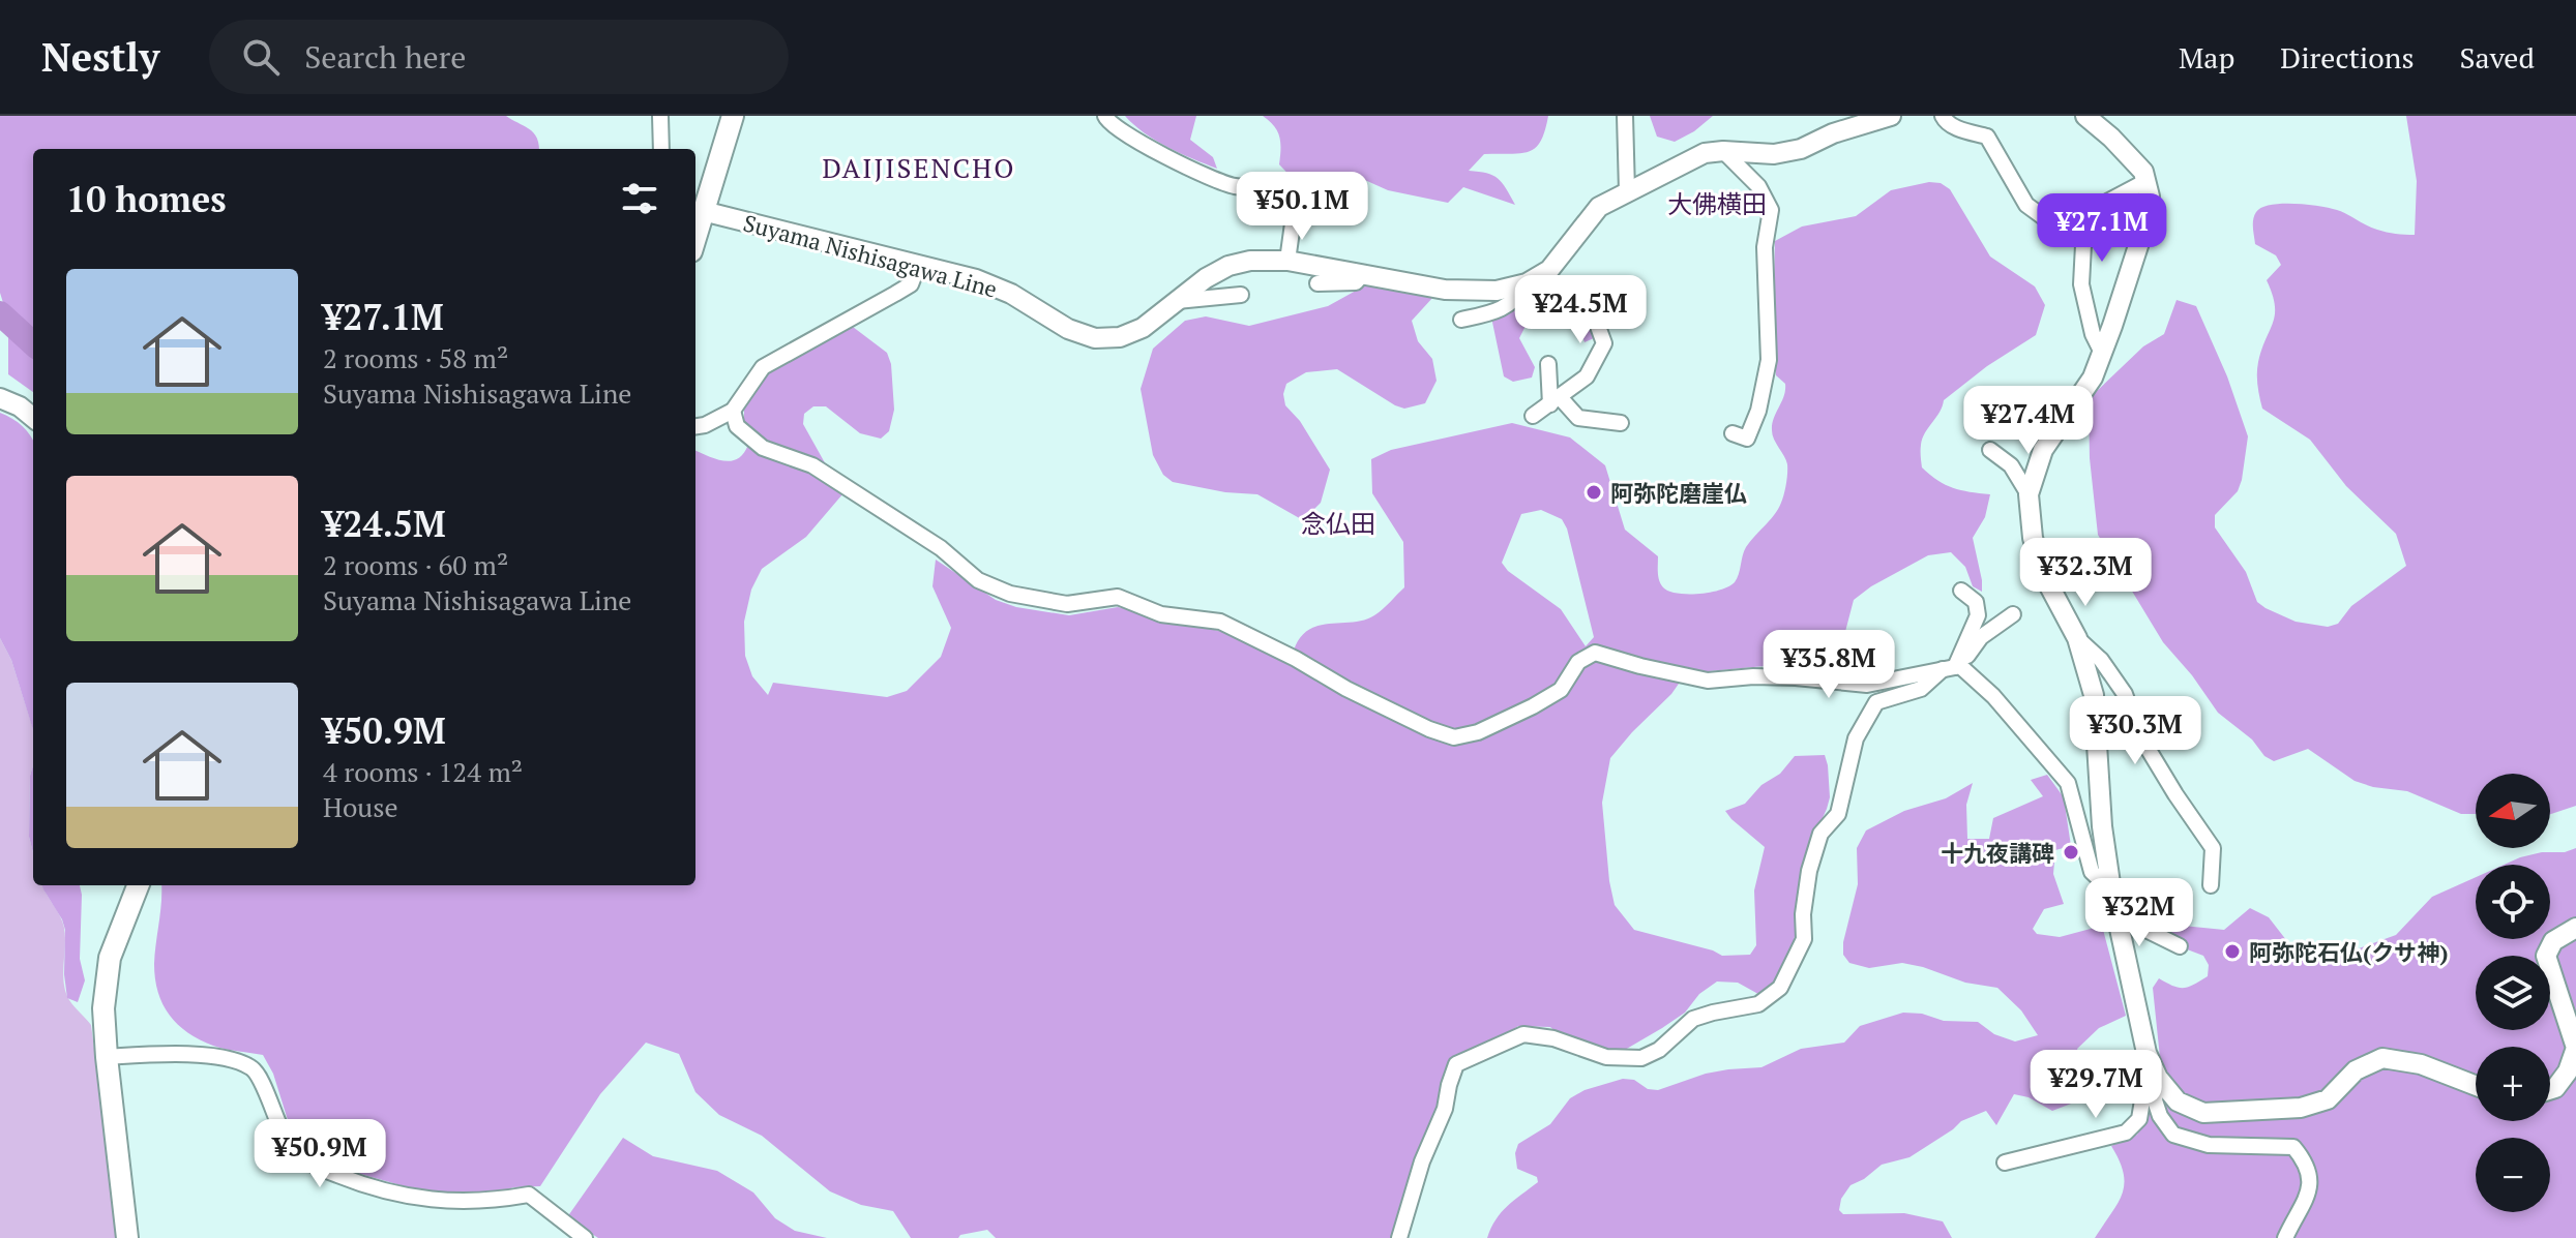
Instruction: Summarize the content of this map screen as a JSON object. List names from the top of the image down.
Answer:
{
  "streets": {
    "main road": ["Suyama Nishisagawa Line"]
  },
  "districts": ["DAIJISENCHO", "大佛横田", "念仏田"],
  "places": ["阿弥陀磨崖仏", "十九夜講碑", "阿弥陀石仏(クサ神)"],
  "north": "left",
  "page": {
    "header": "Nestly",
    "search": "Search here",
    "nav": ["Map", "Directions", "Saved"],
    "heading": "10 homes",
    "price": [
      "¥50.1M",
      "¥27.1M",
      "¥24.5M",
      "¥27.4M",
      "¥32.3M",
      "¥35.8M",
      "¥30.3M",
      "¥32M",
      "¥29.7M",
      "¥50.9M"
    ],
    "list": [
      {
        "name": "¥27.1M",
        "note": "2 rooms · 58 m² · Suyama Nishisagawa Line"
      },
      {
        "name": "¥24.5M",
        "note": "2 rooms · 60 m² · Suyama Nishisagawa Line"
      },
      {
        "name": "¥50.9M",
        "note": "4 rooms · 124 m² · House"
      }
    ],
    "map_buttons": ["+", "−"]
  }
}
